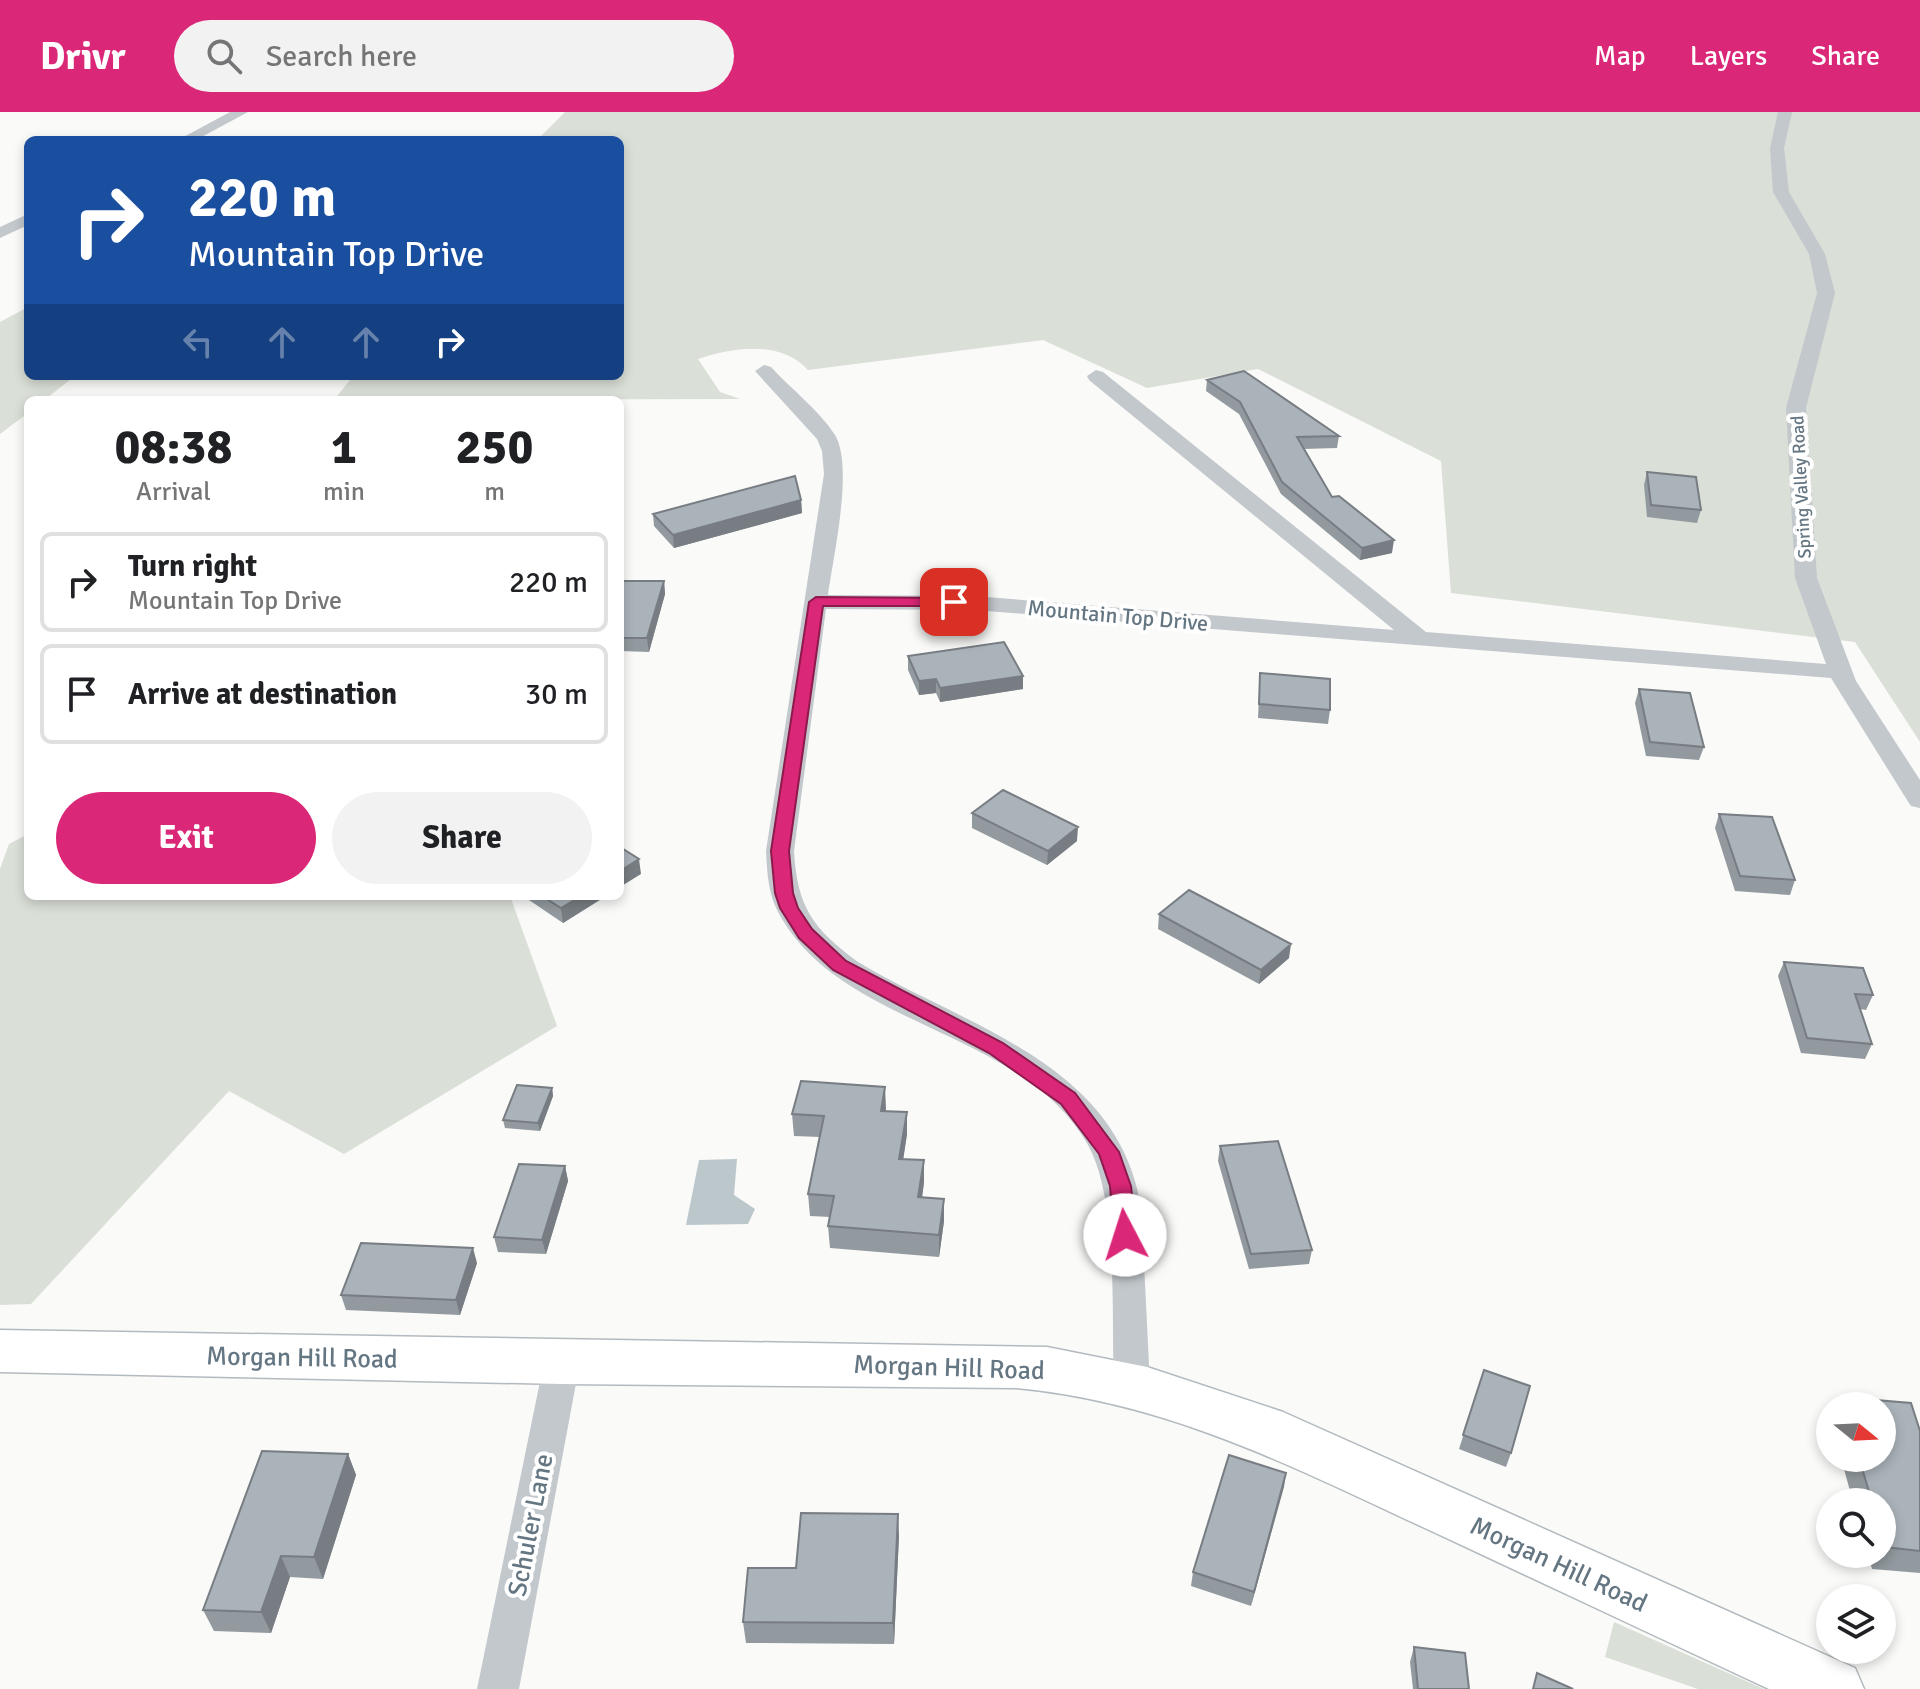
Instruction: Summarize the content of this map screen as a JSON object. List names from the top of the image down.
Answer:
{
  "streets": {
    "main road": ["Morgan Hill Road"],
    "street": ["Spring Valley Road", "Mountain Top Drive", "Schuler Lane"]
  },
  "crossings": [
    ["Spring Valley Road", "Mountain Top Drive"],
    ["Morgan Hill Road", "Schuler Lane"]
  ],
  "north": "right",
  "page": {
    "header": "Drivr",
    "search": "Search here",
    "nav": ["Map", "Layers", "Share"],
    "turn": ["220 m", "Mountain Top Drive"],
    "eta": [
      "08:38",
      "Arrival",
      "1",
      "min",
      "250",
      "m"
    ],
    "list": [
      {
        "name": "Turn right",
        "note": "Mountain Top Drive",
        "value": "220 m"
      },
      {
        "name": "Arrive at destination",
        "value": "30 m"
      }
    ],
    "buttons": ["Exit", "Share"]
  }
}
